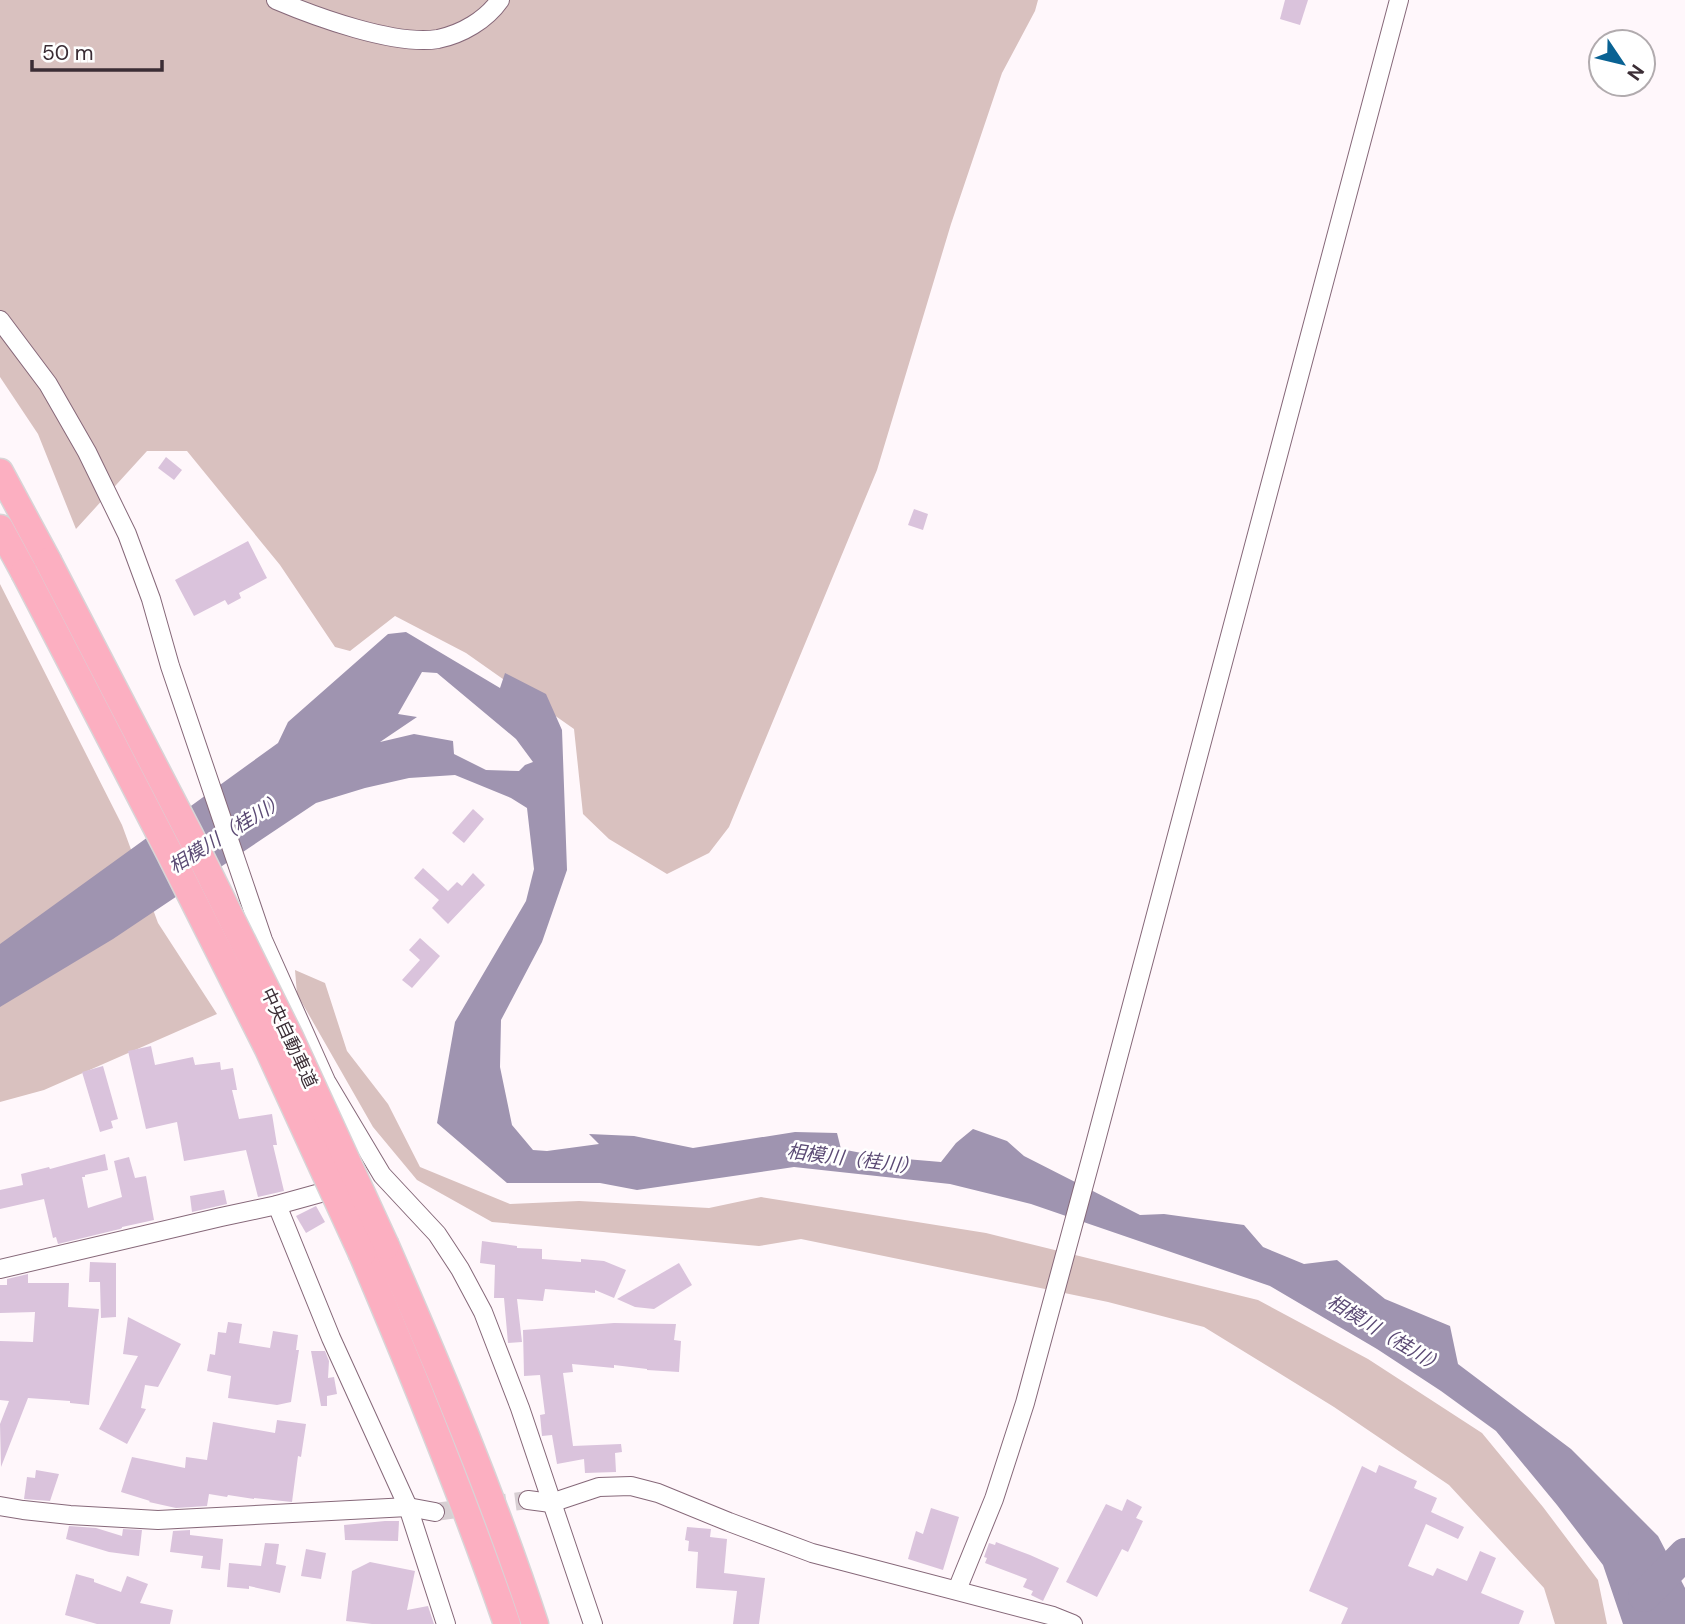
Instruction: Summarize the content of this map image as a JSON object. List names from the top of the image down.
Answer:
{
  "streets": {
    "highway": ["中央自動車道"]
  },
  "water": ["相模川（桂川）"],
  "scale_bar": "50 m",
  "north": "bottom right"
}
